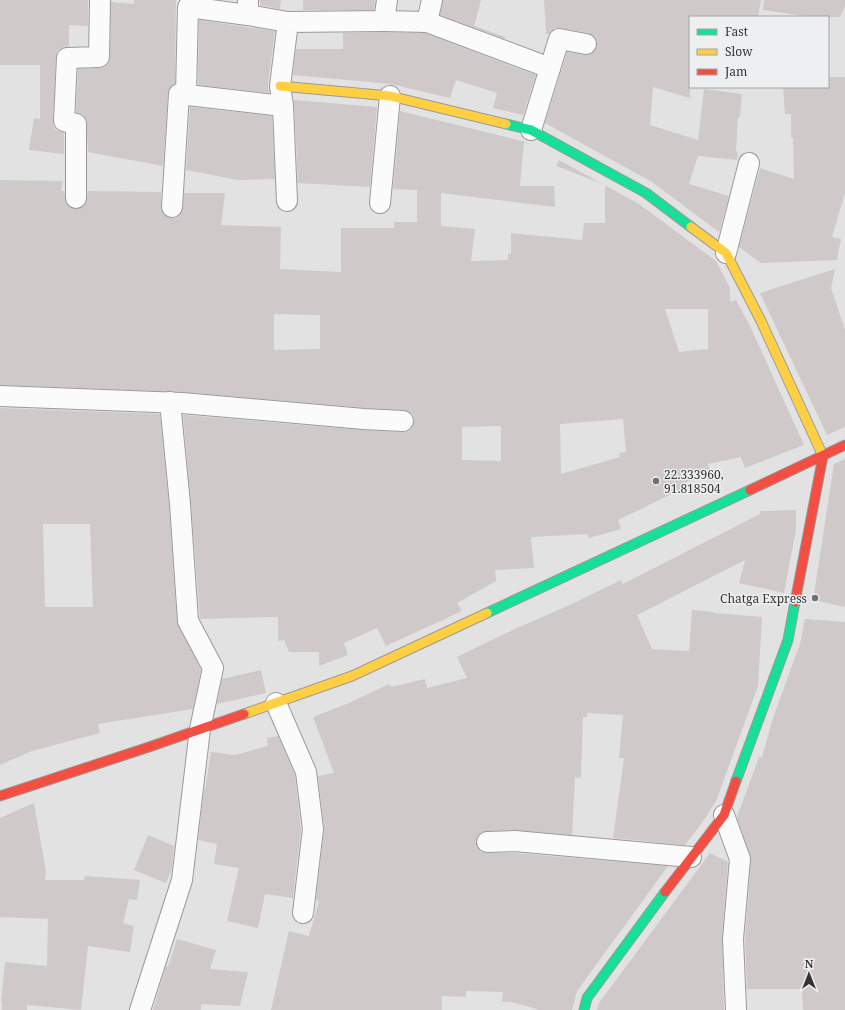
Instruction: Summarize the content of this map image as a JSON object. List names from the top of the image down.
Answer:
{
  "places": ["22.333960, 91.818504", "Chatga Express"],
  "legend": ["Fast", "Slow", "Jam"],
  "north": "top"
}
